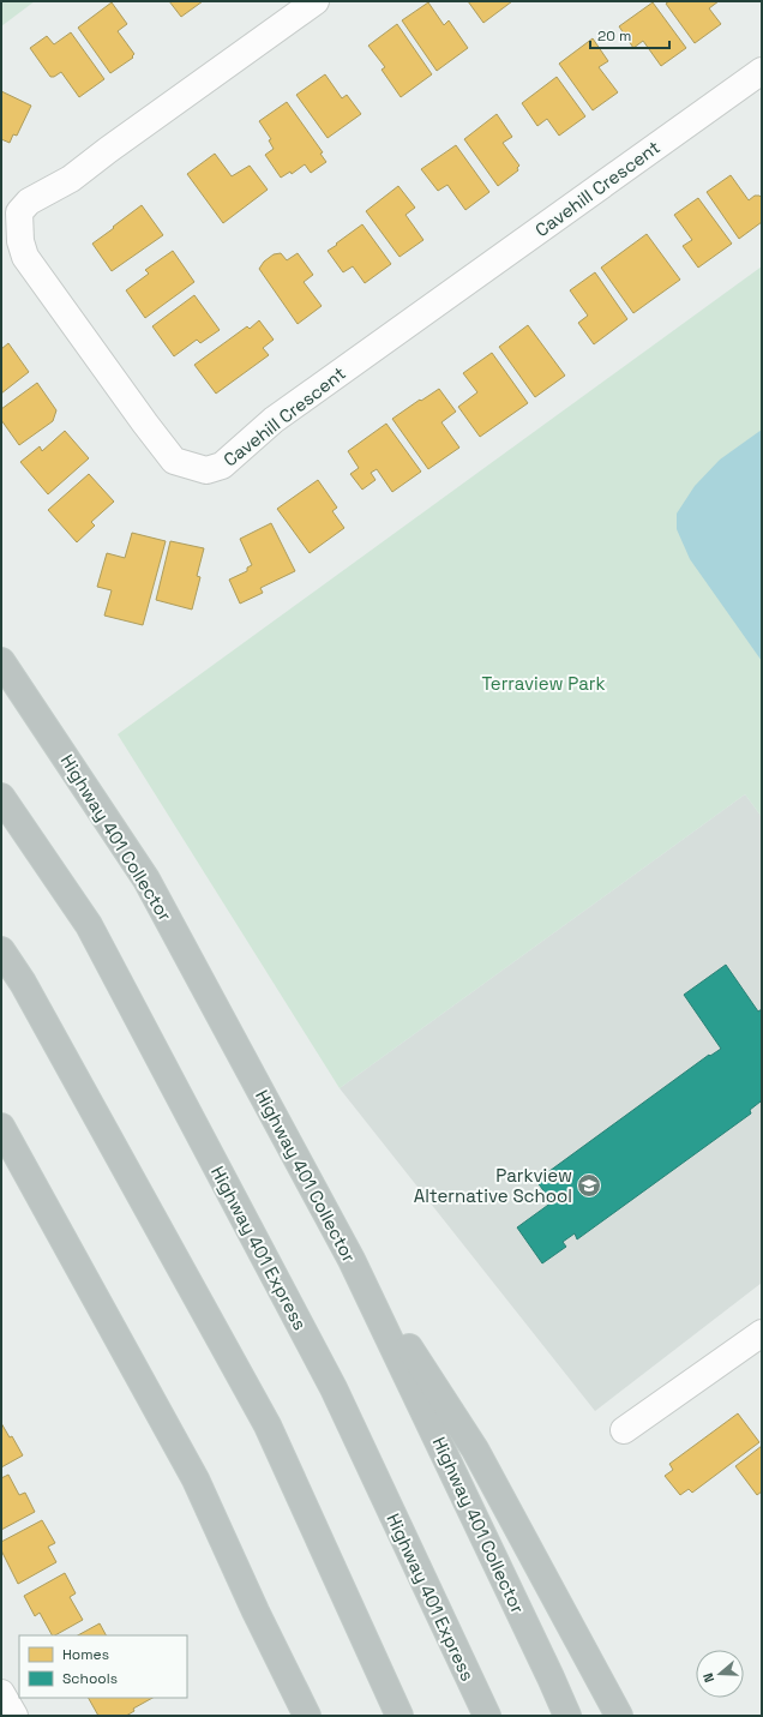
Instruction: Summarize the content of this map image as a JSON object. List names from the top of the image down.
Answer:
{
  "streets": {
    "highway": ["Highway 401 Collector", "Highway 401 Express"],
    "street": ["Cavehill Crescent"]
  },
  "parks": ["Terraview Park"],
  "places": {
    "school or university": ["Parkview Alternative School"]
  },
  "legend": ["Homes", "Schools"],
  "scale_bar": "20 m",
  "north": "left"
}
